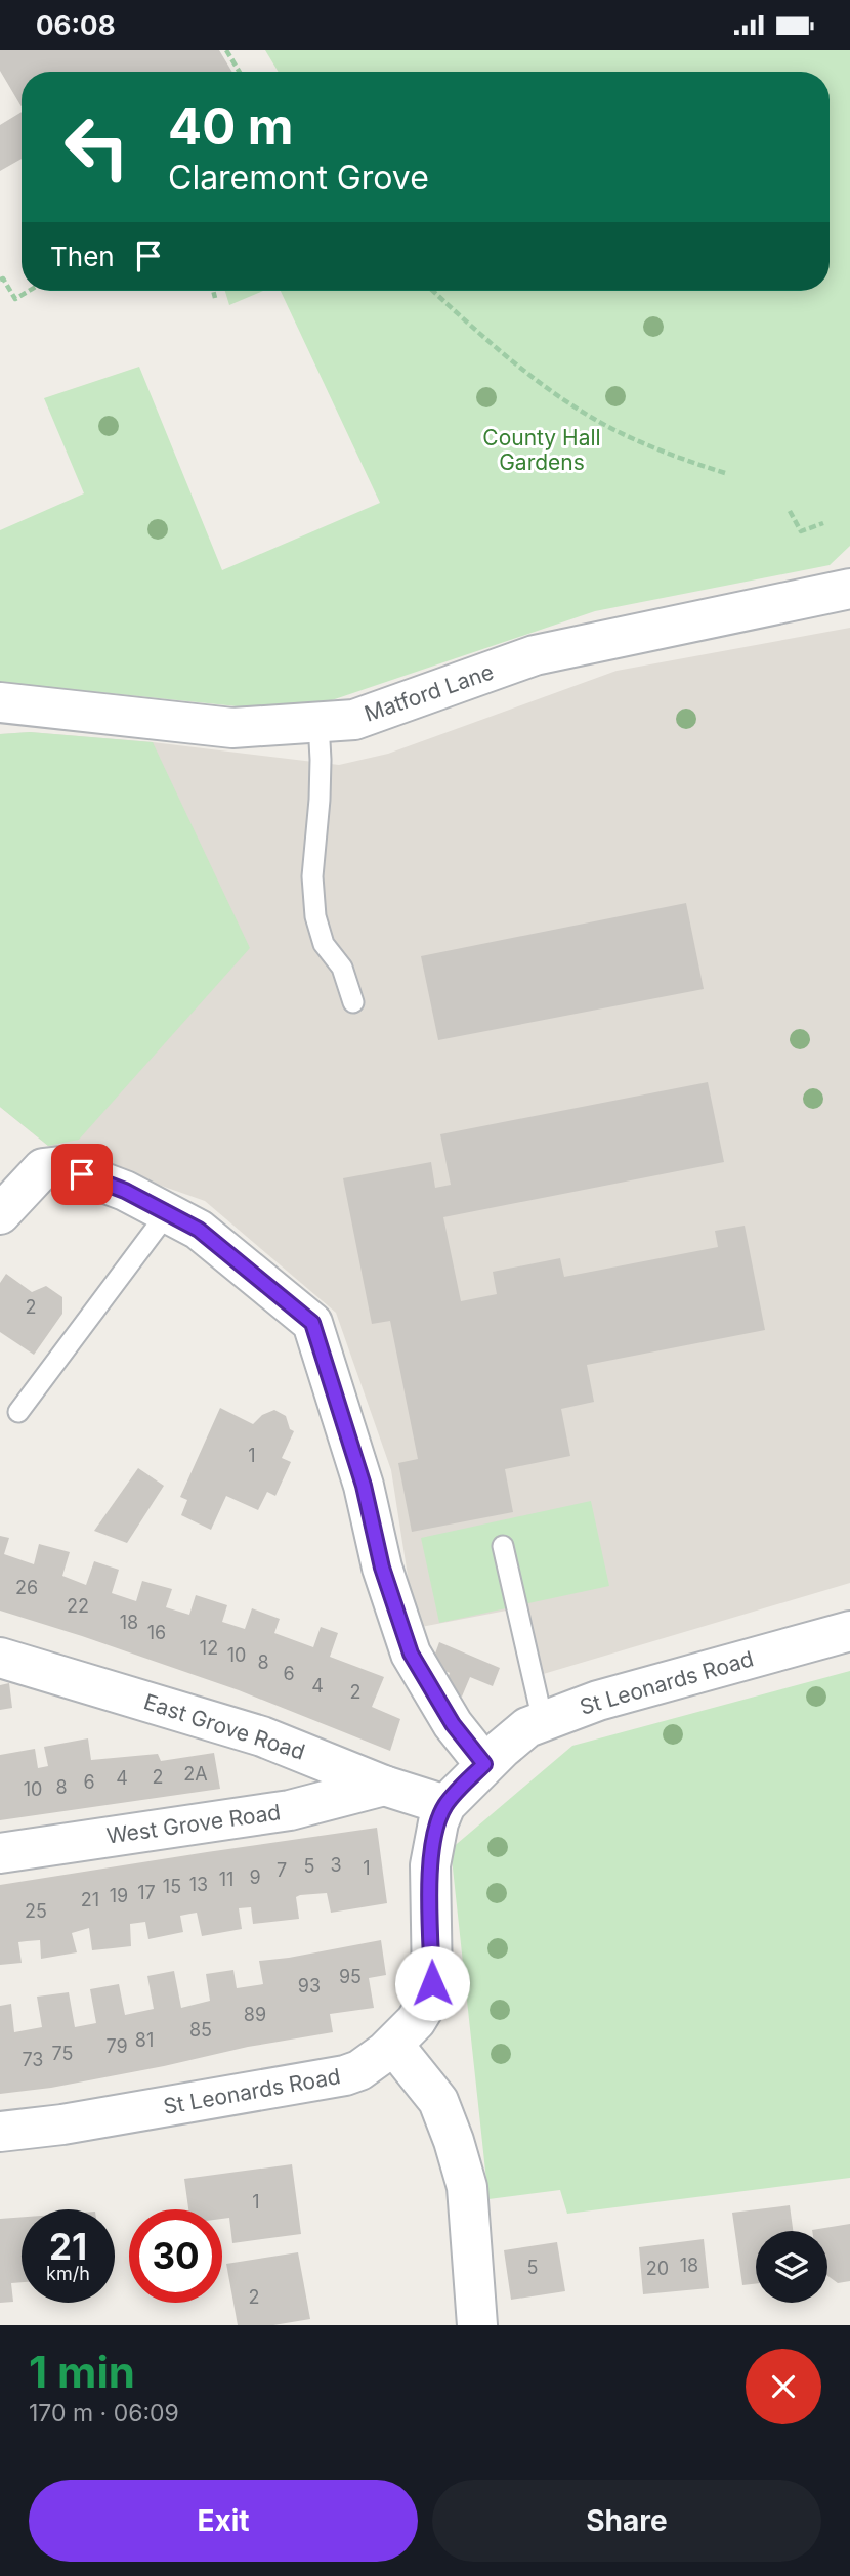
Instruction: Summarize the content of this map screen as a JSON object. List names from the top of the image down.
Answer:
{
  "streets": {
    "street": [
      "Matford Lane",
      "St Leonards Road",
      "East Grove Road",
      "West Grove Road"
    ]
  },
  "crossings": [
    ["St Leonards Road", "East Grove Road"],
    ["East Grove Road", "West Grove Road"]
  ],
  "parks": ["County Hall Gardens"],
  "house_numbers": [
    "2",
    "1",
    "26",
    "22",
    "18",
    "16",
    "12",
    "10",
    "8",
    "6",
    "4",
    "2",
    "2A",
    "2",
    "4",
    "6",
    "8",
    "10",
    "3",
    "5",
    "1",
    "7",
    "9",
    "11",
    "13",
    "15",
    "17",
    "19",
    "21",
    "25",
    "95",
    "93",
    "89",
    "85",
    "81",
    "79",
    "75",
    "73",
    "1",
    "18",
    "5",
    "20",
    "2"
  ],
  "page": {
    "status": "06:08",
    "turn": ["40 m", "Claremont Grove"],
    "then": "Then",
    "speed": "21 km/h",
    "limit": "30",
    "heading": ["1 min", "170 m · 06:09"],
    "buttons": ["Exit", "Share"]
  }
}
